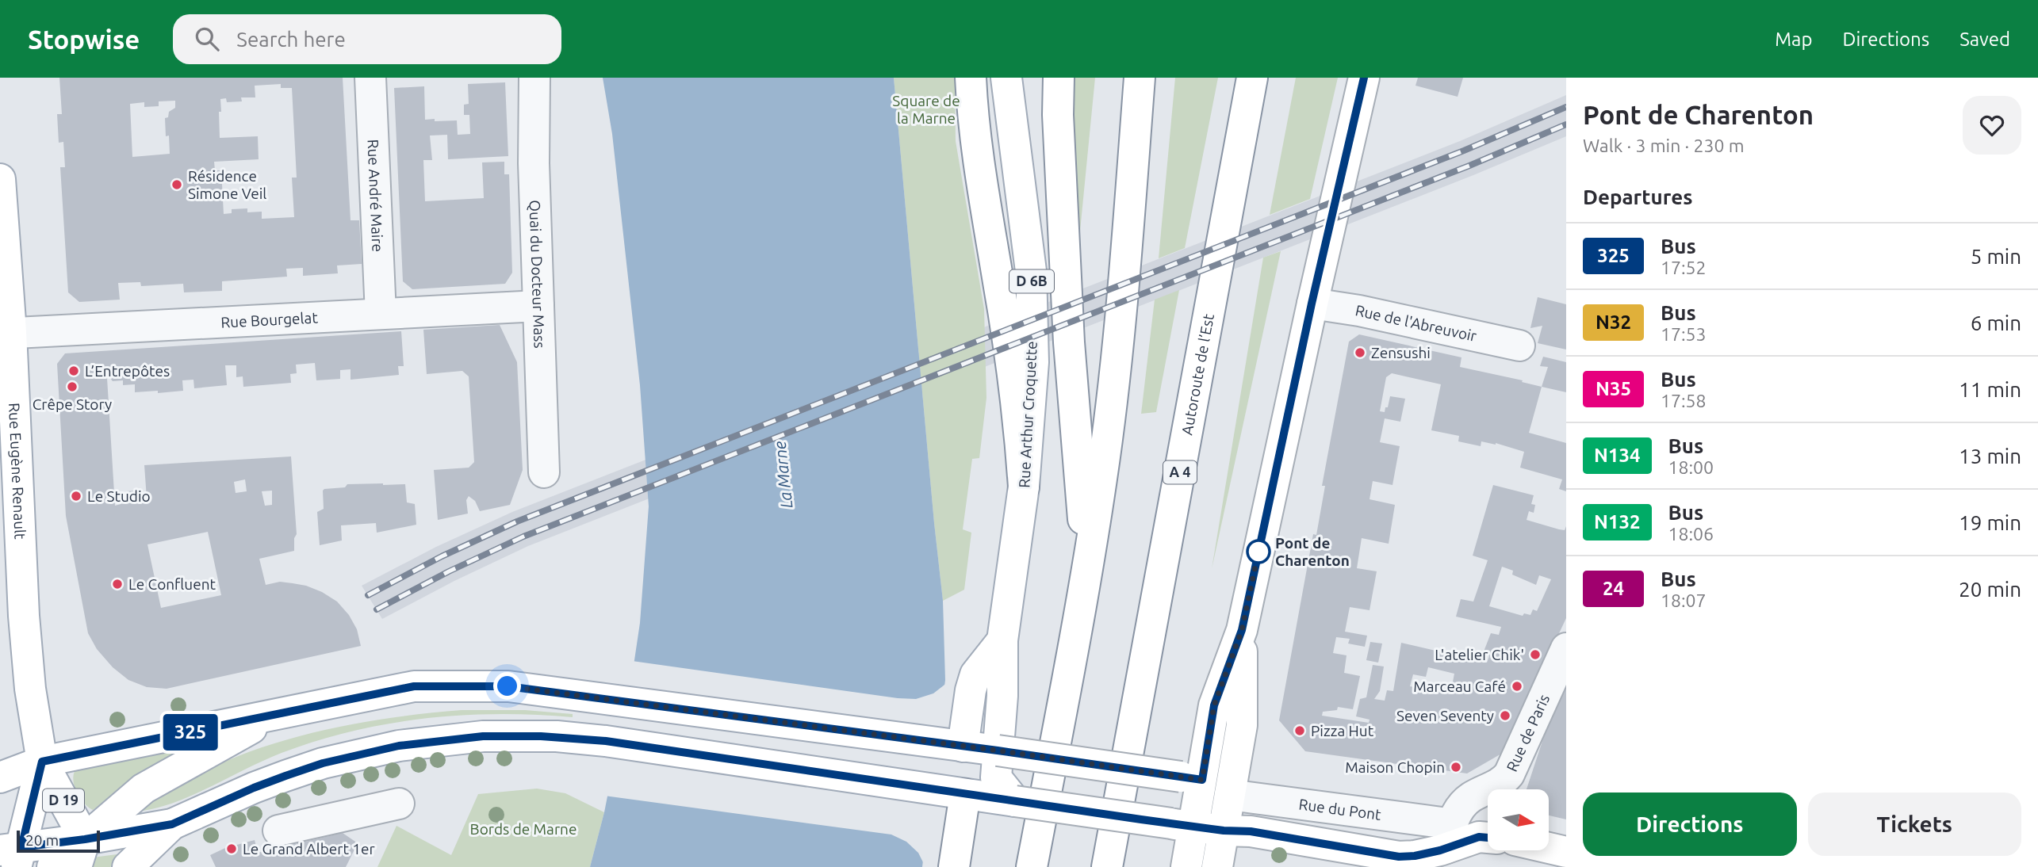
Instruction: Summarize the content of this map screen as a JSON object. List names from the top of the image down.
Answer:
{
  "streets": {
    "main road": [
      "D 6B",
      "Autoroute de l’Est",
      "Rue Arthur Croquette",
      "Rue Eugène Renault",
      "A 4",
      "D 19"
    ],
    "street": [
      "Rue André Maire",
      "Quai du Docteur Mass",
      "Rue Bourgelat",
      "Rue de l'Abreuvoir",
      "Rue de Paris",
      "Rue du Pont"
    ]
  },
  "crossings": [
    ["Rue André Maire", "Rue Bourgelat"],
    ["Quai du Docteur Mass", "Rue Bourgelat"],
    ["Rue Bourgelat", "Rue Eugène Renault"],
    ["Rue Eugène Renault", "D 19"],
    ["Rue de Paris", "Rue du Pont"]
  ],
  "water": ["La Marne"],
  "parks": ["Square de la Marne", "Bords de Marne"],
  "places": [
    "Résidence Simone Veil",
    "Zensushi",
    "L’Entrepôtes",
    "Crêpe Story",
    "Le Studio",
    "Pont de Charenton",
    "Le Confluent",
    "L'atelier Chik'",
    "Marceau Café",
    "Seven Seventy",
    "Pizza Hut",
    "Maison Chopin",
    "Le Grand Albert 1er"
  ],
  "lines": ["bus line 325"],
  "scale_bar": "20 m",
  "north": "right",
  "page": {
    "header": "Stopwise",
    "search": "Search here",
    "nav": ["Map", "Directions", "Saved"],
    "on_map": "325",
    "heading": [
      ["Pont de Charenton", "Walk · 3 min · 230 m"],
      "Departures"
    ],
    "list": [
      {
        "mark": "325",
        "name": "Bus",
        "note": "17:52",
        "value": "5 min"
      },
      {
        "mark": "N32",
        "name": "Bus",
        "note": "17:53",
        "value": "6 min"
      },
      {
        "mark": "N35",
        "name": "Bus",
        "note": "17:58",
        "value": "11 min"
      },
      {
        "mark": "N134",
        "name": "Bus",
        "note": "18:00",
        "value": "13 min"
      },
      {
        "mark": "N132",
        "name": "Bus",
        "note": "18:06",
        "value": "19 min"
      },
      {
        "mark": "24",
        "name": "Bus",
        "note": "18:07",
        "value": "20 min"
      }
    ],
    "buttons": ["Directions", "Tickets"],
    "scale": "20 m"
  }
}
